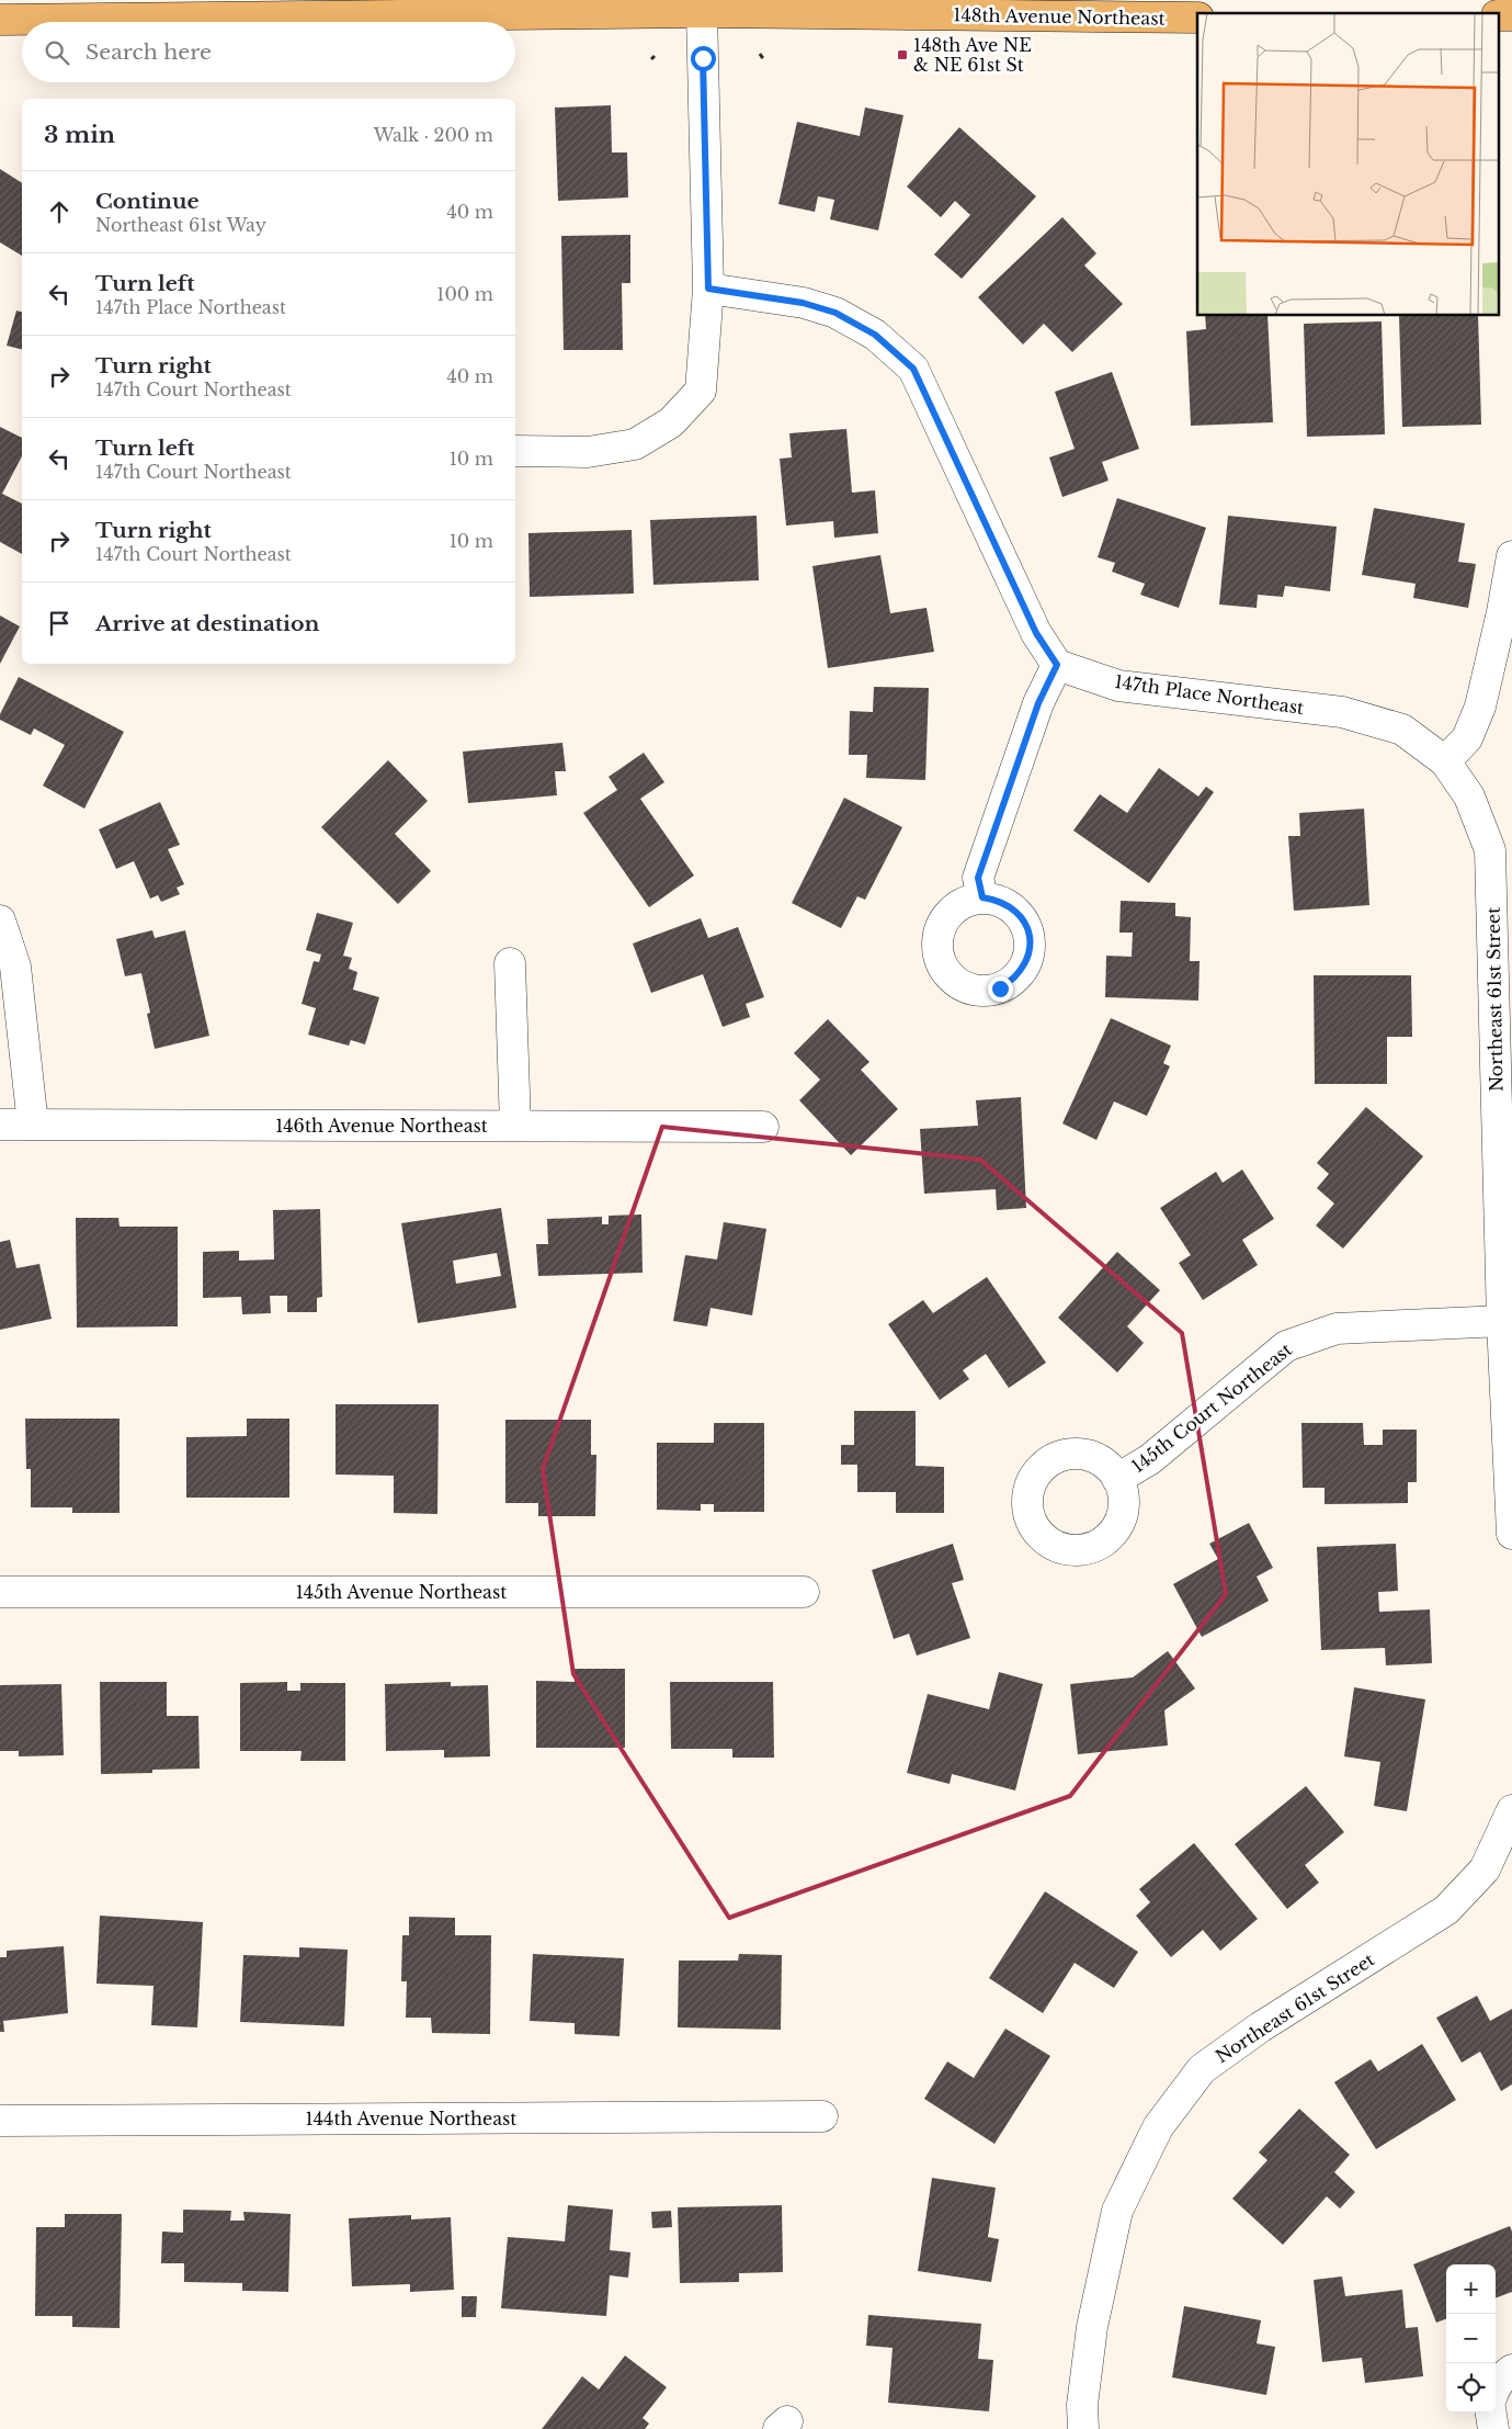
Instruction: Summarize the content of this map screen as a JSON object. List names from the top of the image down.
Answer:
{
  "streets": {
    "main road": ["148th Avenue Northeast"],
    "street": [
      "147th Place Northeast",
      "Northeast 61st Street",
      "146th Avenue Northeast",
      "145th Court Northeast",
      "145th Avenue Northeast",
      "144th Avenue Northeast"
    ]
  },
  "crossings": [
    ["147th Place Northeast", "Northeast 61st Street"],
    ["Northeast 61st Street", "145th Court Northeast"]
  ],
  "places": {
    "transit": ["148th Ave NE & NE 61st St"]
  },
  "page": {
    "search": "Search here",
    "heading": ["3 min", "Walk · 200 m"],
    "list": [
      ["Continue", "Northeast 61st Way", "40 m"],
      ["Turn left", "147th Place Northeast", "100 m"],
      ["Turn right", "147th Court Northeast", "40 m"],
      ["Turn left", "147th Court Northeast", "10 m"],
      ["Turn right", "147th Court Northeast", "10 m"],
      "Arrive at destination"
    ],
    "map_buttons": ["+", "−"]
  }
}
